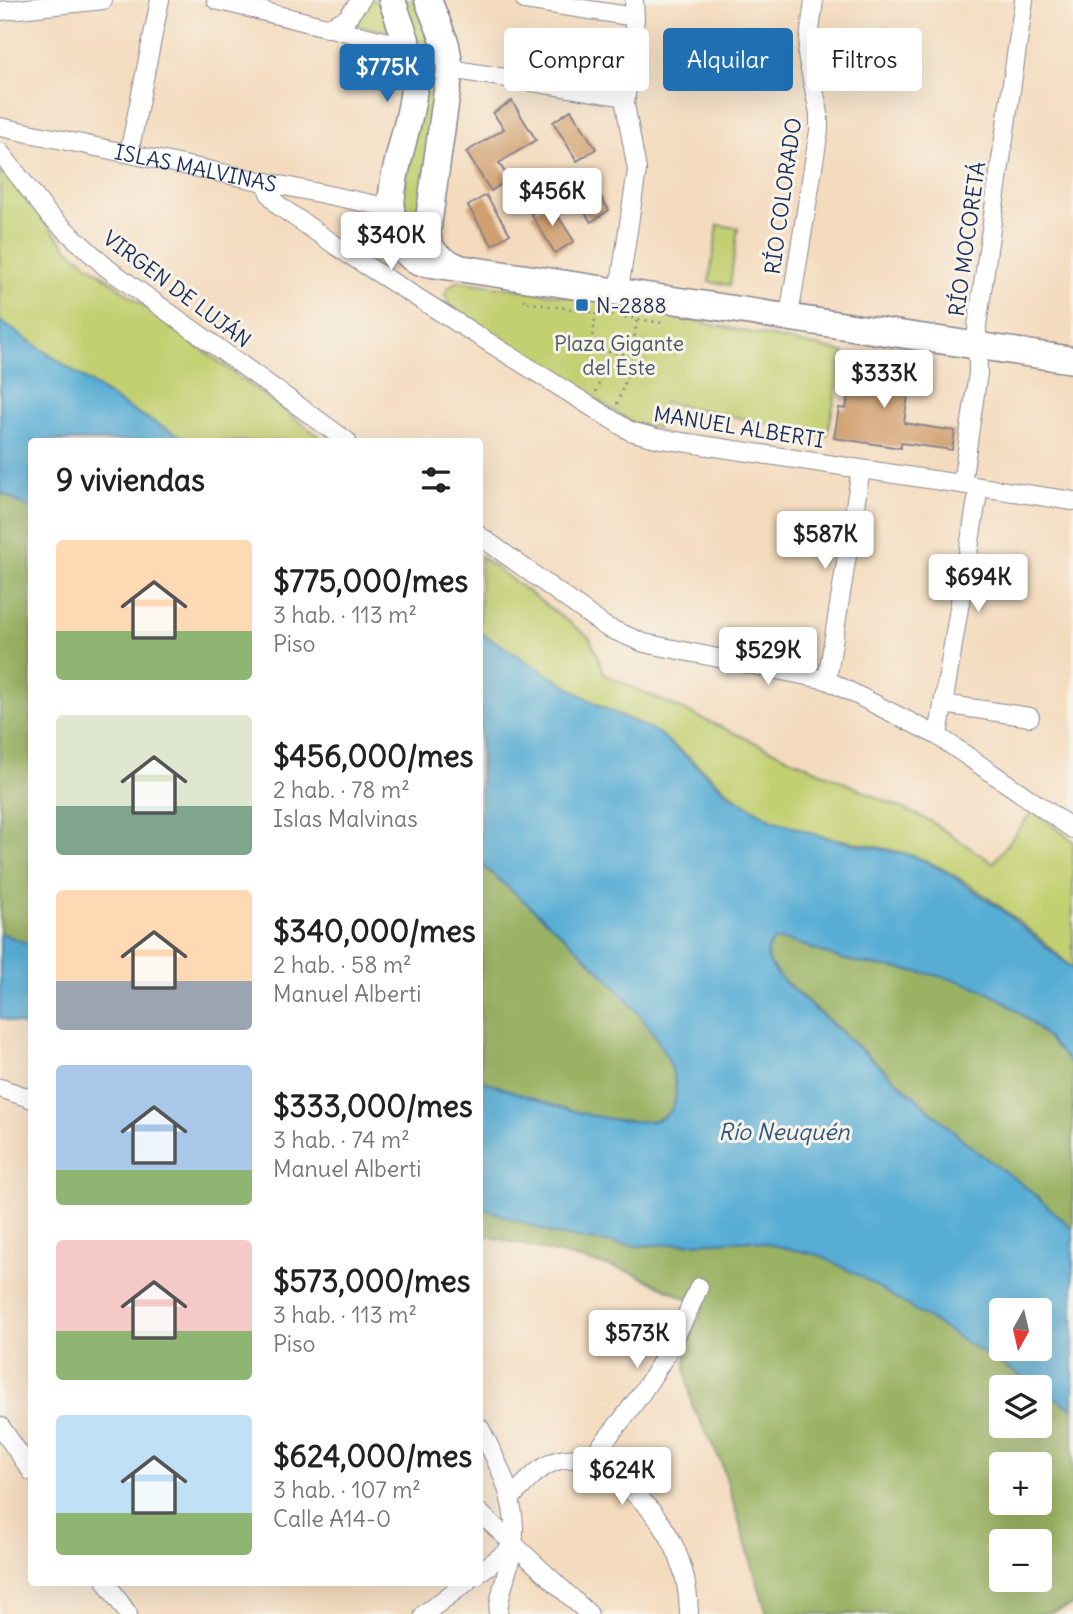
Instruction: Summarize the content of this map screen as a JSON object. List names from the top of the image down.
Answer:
{
  "streets": {
    "street": [
      "ISLAS MALVINAS",
      "RÍO COLORADO",
      "RÍO MOCORETÁ",
      "VIRGEN DE LUJÁN",
      "MANUEL ALBERTI"
    ]
  },
  "crossings": [
    ["ISLAS MALVINAS", "MANUEL ALBERTI"],
    ["RÍO MOCORETÁ", "MANUEL ALBERTI"]
  ],
  "water": ["Río Neuquén"],
  "parks": ["Plaza Gigante del Este"],
  "places": {
    "transit": ["N-2888"]
  },
  "north": "bottom",
  "page": {
    "chip": ["Comprar", "Alquilar", "Filtros"],
    "price": [
      "$775K",
      "$456K",
      "$340K",
      "$333K",
      "$587K",
      "$694K",
      "$529K",
      "$573K",
      "$624K"
    ],
    "heading": "9 viviendas",
    "list": [
      {
        "name": "$775,000/mes",
        "note": "3 hab. · 113 m² · Piso"
      },
      {
        "name": "$456,000/mes",
        "note": "2 hab. · 78 m² · Islas Malvinas"
      },
      {
        "name": "$340,000/mes",
        "note": "2 hab. · 58 m² · Manuel Alberti"
      },
      {
        "name": "$333,000/mes",
        "note": "3 hab. · 74 m² · Manuel Alberti"
      },
      {
        "name": "$573,000/mes",
        "note": "3 hab. · 113 m² · Piso"
      },
      {
        "name": "$624,000/mes",
        "note": "3 hab. · 107 m² · Calle A14-0"
      }
    ],
    "map_buttons": ["+", "−"]
  }
}
